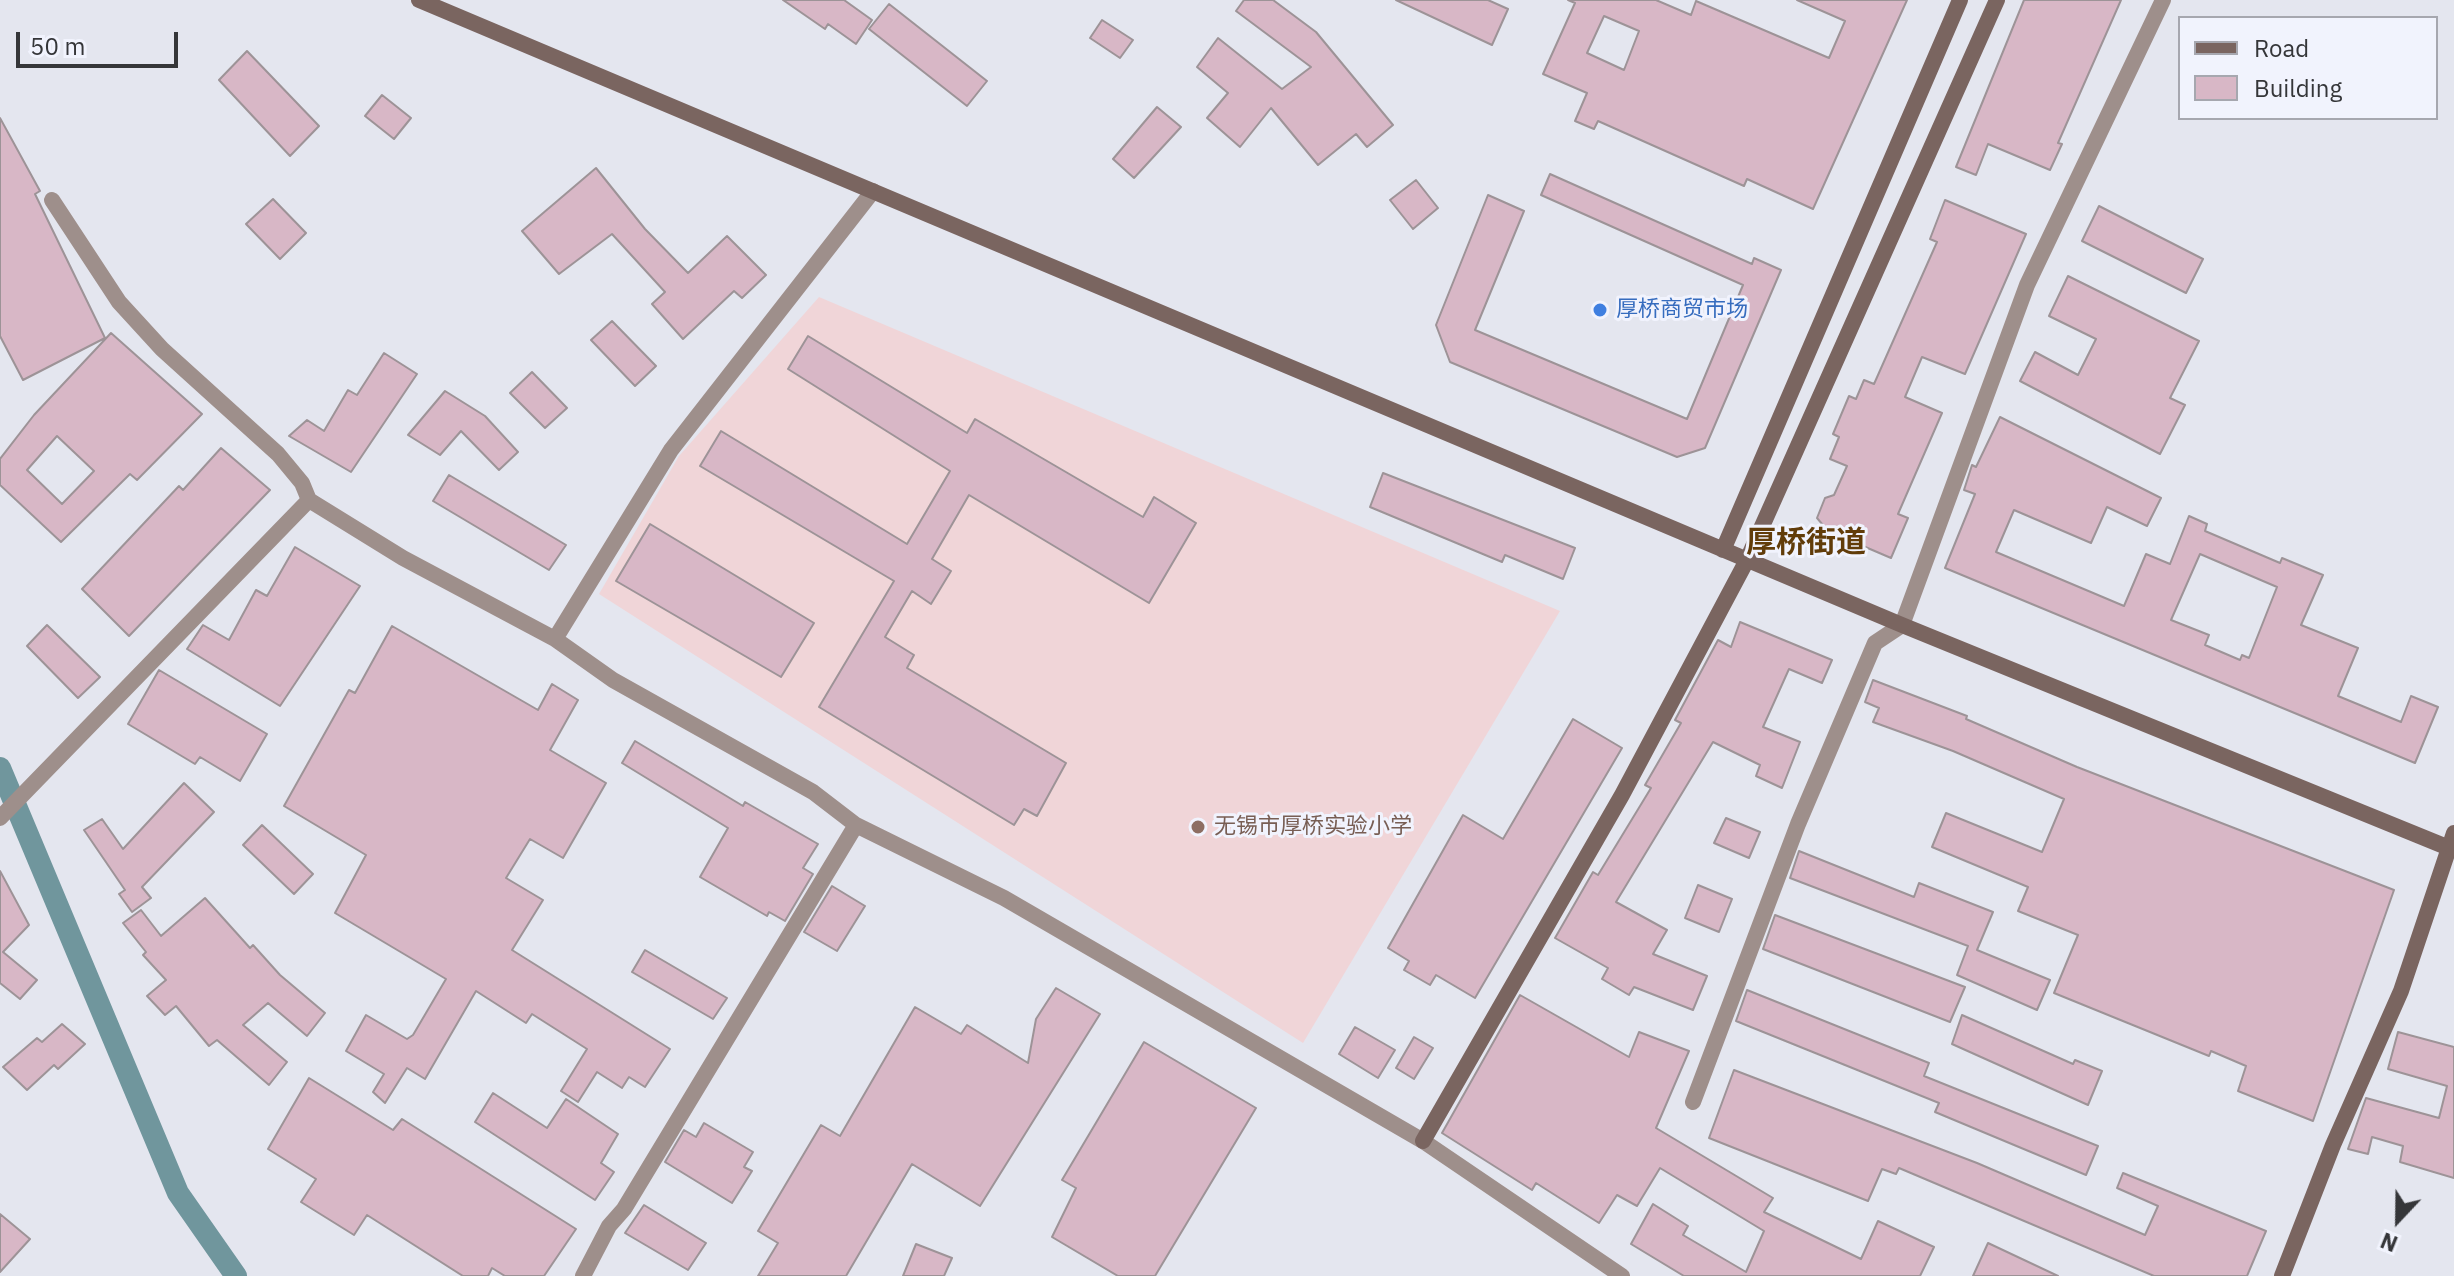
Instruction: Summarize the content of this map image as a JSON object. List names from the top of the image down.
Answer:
{
  "districts": ["厚桥街道"],
  "places": ["厚桥商贸市场", "无锡市厚桥实验小学"],
  "legend": ["Road", "Building"],
  "scale_bar": "50 m",
  "north": "bottom"
}
